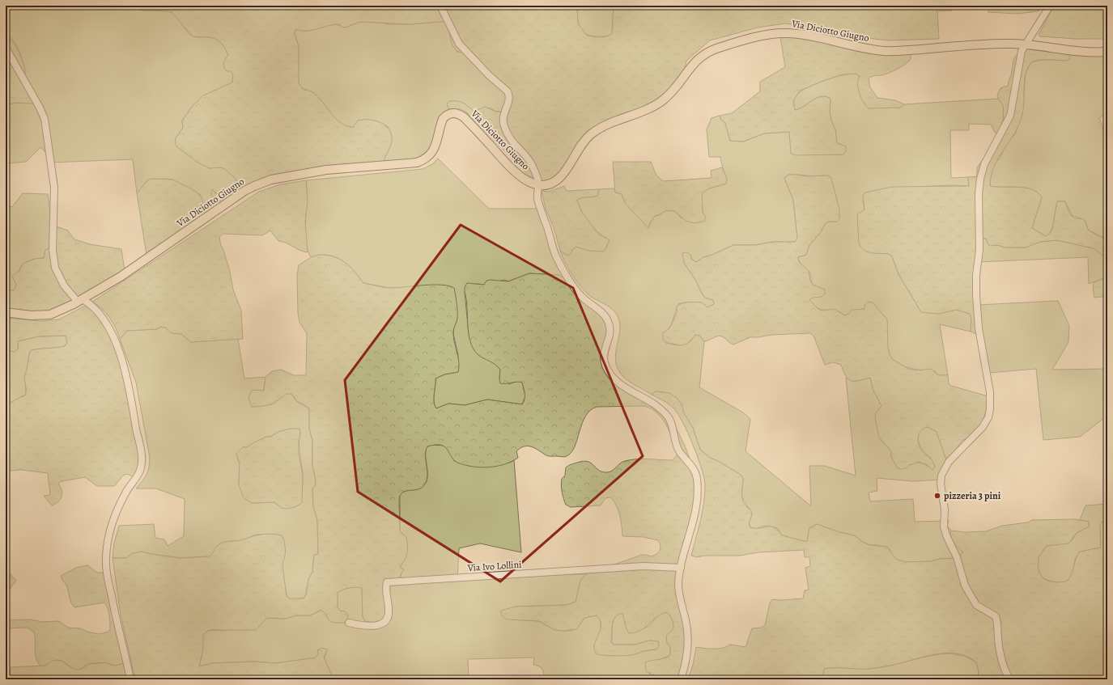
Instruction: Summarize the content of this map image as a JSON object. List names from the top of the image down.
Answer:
{
  "streets": {
    "main road": ["Via Diciotto Giugno"],
    "street": ["Via Ivo Lollini"]
  },
  "places": ["pizzeria 3 pini"]
}
